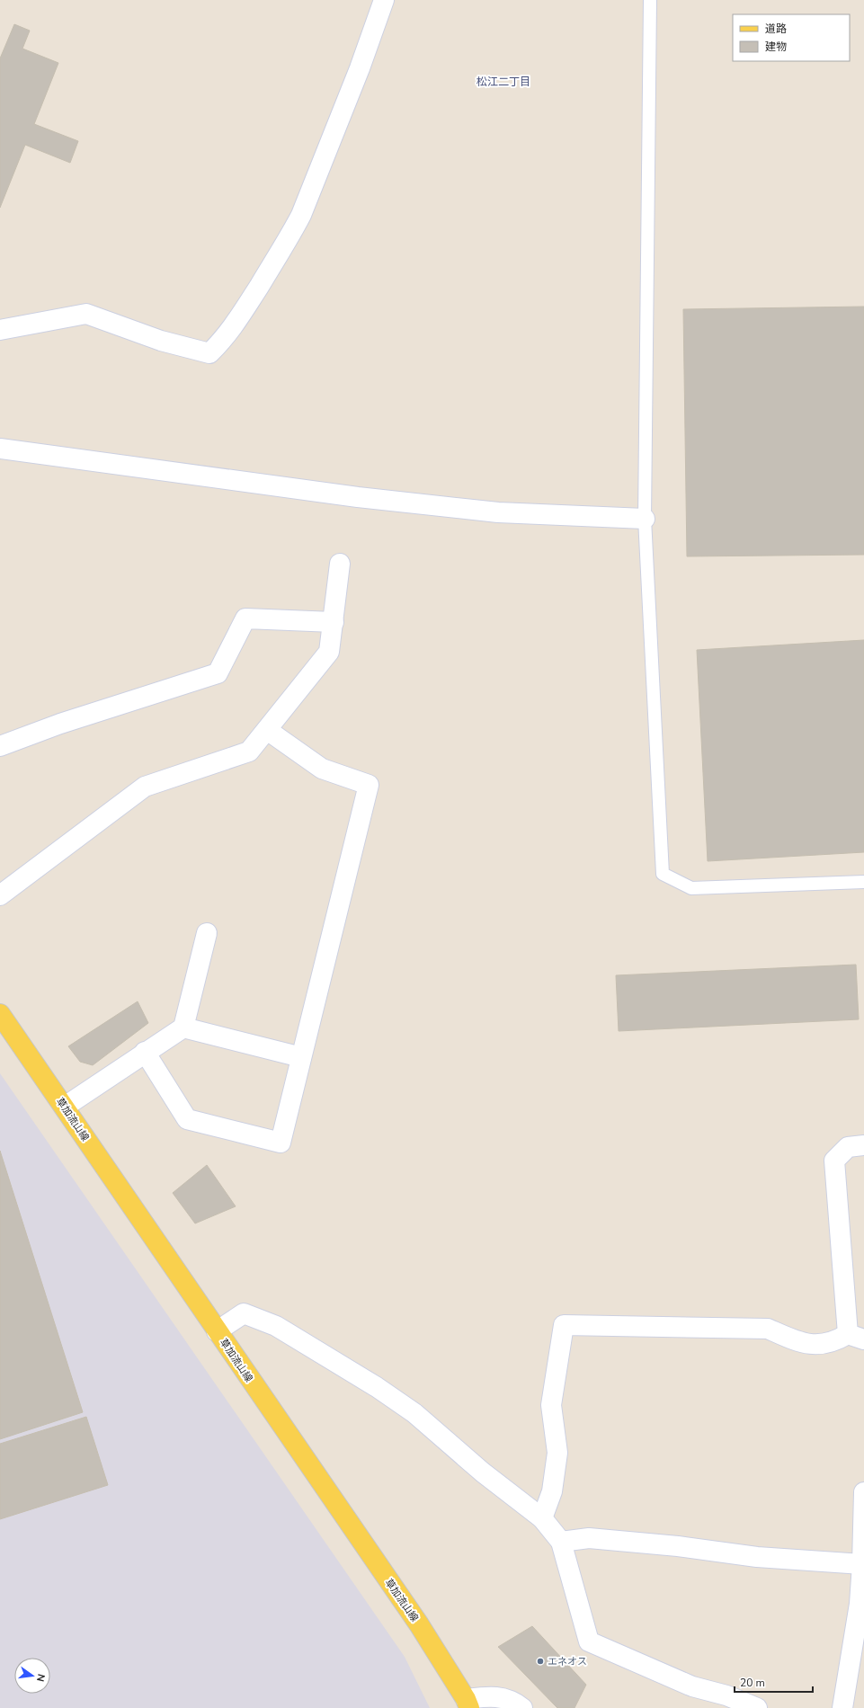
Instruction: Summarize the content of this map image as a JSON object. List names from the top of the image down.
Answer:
{
  "streets": {
    "main road": ["草加流山線"]
  },
  "districts": ["松江二丁目"],
  "places": ["エネオス"],
  "legend": ["道路", "建物"],
  "scale_bar": "20 m",
  "north": "right"
}
